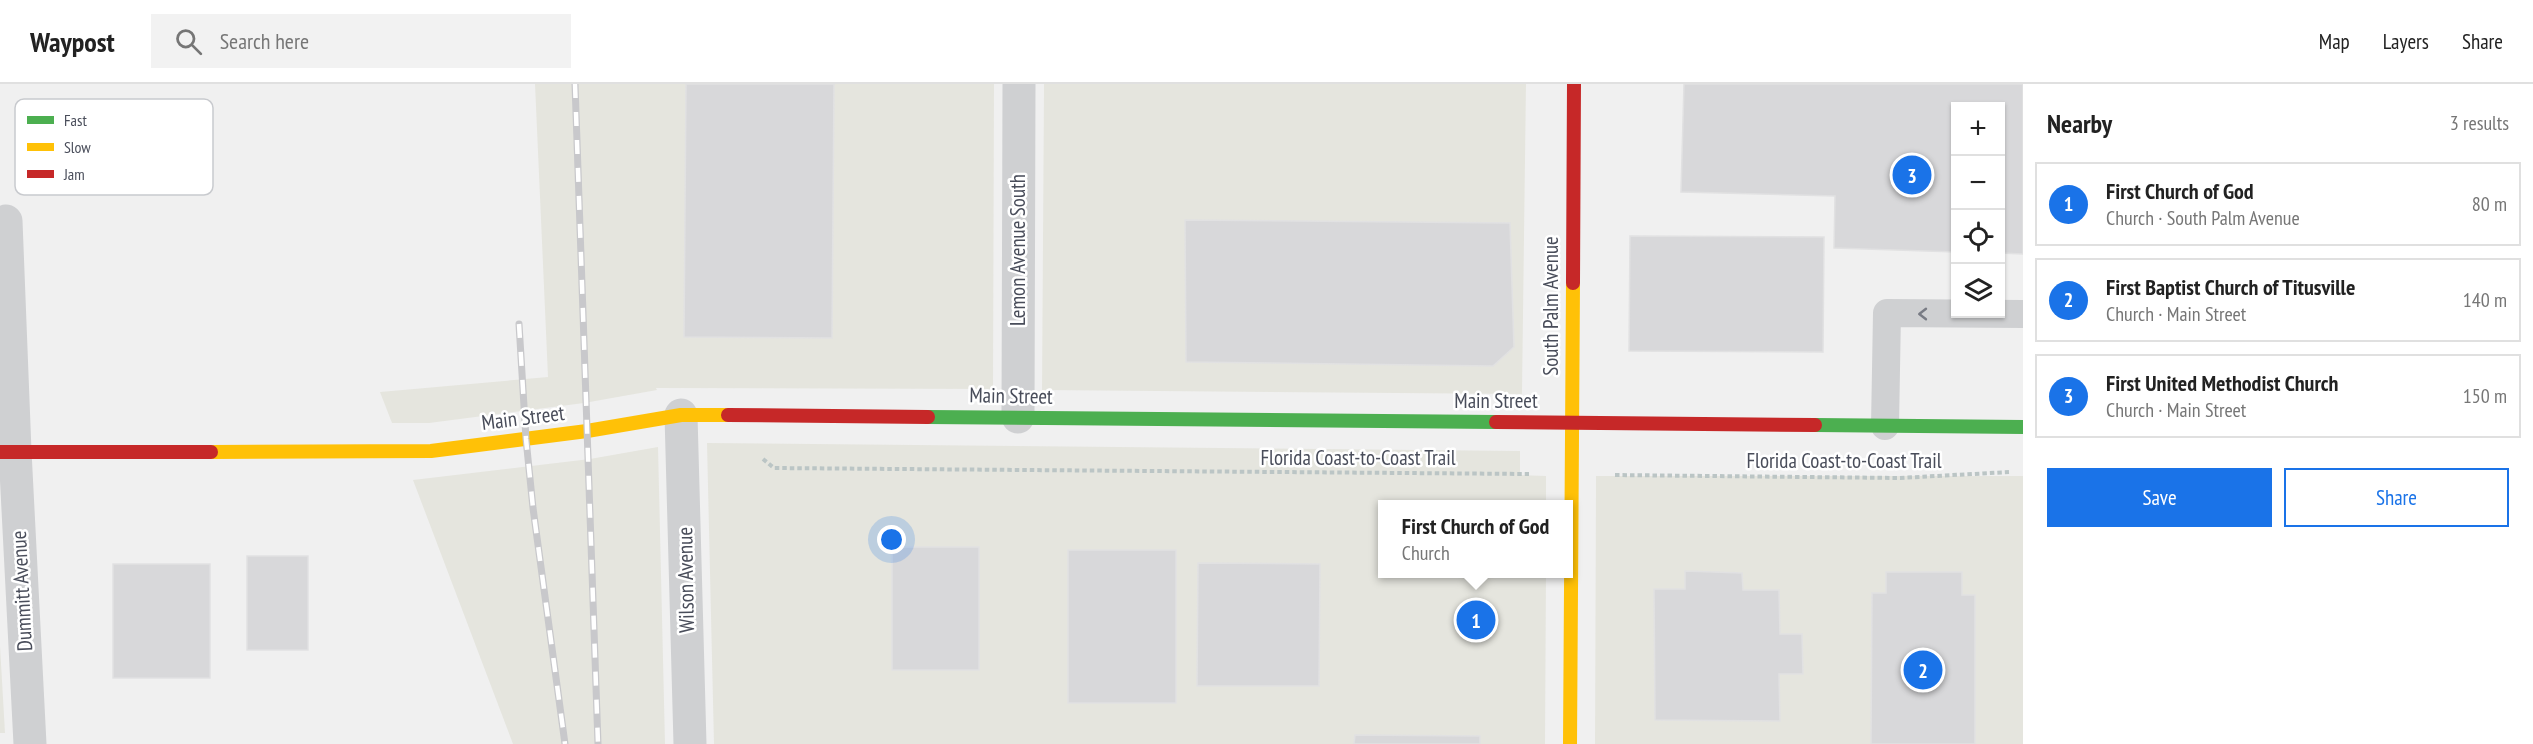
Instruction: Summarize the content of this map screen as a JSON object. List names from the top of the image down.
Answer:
{
  "streets": {
    "street": [
      "Lemon Avenue South",
      "South Palm Avenue",
      "Main Street",
      "Wilson Avenue",
      "Dummitt Avenue"
    ],
    "path": ["Florida Coast-to-Coast Trail"]
  },
  "crossings": [
    ["Lemon Avenue South", "Main Street"],
    ["South Palm Avenue", "Main Street"],
    ["South Palm Avenue", "Florida Coast-to-Coast Trail"],
    ["Main Street", "Florida Coast-to-Coast Trail"],
    ["Main Street", "Wilson Avenue"],
    ["Main Street", "Dummitt Avenue"],
    ["Florida Coast-to-Coast Trail", "Wilson Avenue"]
  ],
  "legend": ["Fast", "Slow", "Jam"],
  "page": {
    "header": "Waypost",
    "search": "Search here",
    "nav": ["Map", "Layers", "Share"],
    "heading": ["Nearby", "3 results"],
    "map_buttons": ["+", "−"],
    "pins": ["3", "1", "2"],
    "list": [
      {
        "mark": "1",
        "name": "First Church of God",
        "note": "Church · South Palm Avenue",
        "value": "80 m"
      },
      {
        "mark": "2",
        "name": "First Baptist Church of Titusville",
        "note": "Church · Main Street",
        "value": "140 m"
      },
      {
        "mark": "3",
        "name": "First United Methodist Church",
        "note": "Church · Main Street",
        "value": "150 m"
      }
    ],
    "buttons": ["Save", "Share"],
    "popup": ["First Church of God", "Church"]
  }
}
